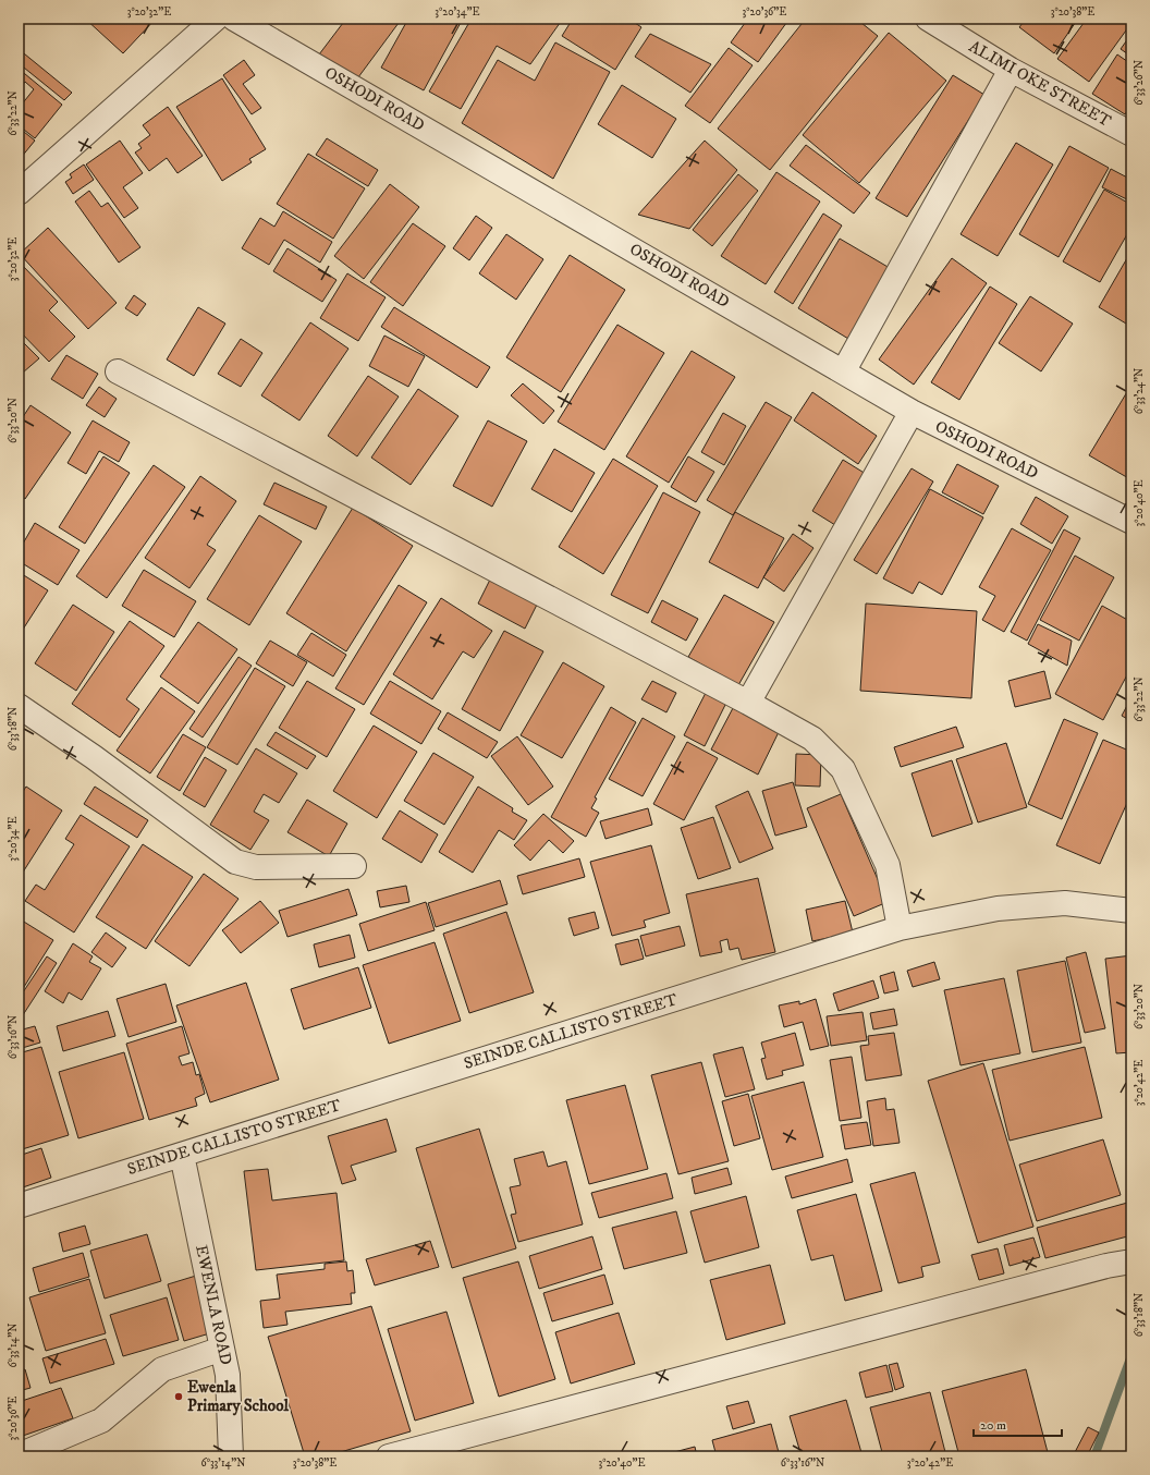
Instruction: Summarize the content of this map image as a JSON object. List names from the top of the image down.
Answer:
{
  "streets": {
    "street": [
      "ALIMI OKE STREET",
      "OSHODI ROAD",
      "SEINDE CALLISTO STREET",
      "EWENLA ROAD"
    ]
  },
  "crossings": [
    ["SEINDE CALLISTO STREET", "EWENLA ROAD"]
  ],
  "places": ["Ewenla Primary School"],
  "scale_bar": "20 m",
  "coordinates": [
    "3°20'32\"E",
    "3°20'34\"E",
    "3°20'36\"E",
    "3°20'38\"E",
    "6°33'26\"N",
    "6°33'22\"N",
    "6°33'24\"N",
    "6°33'20\"N",
    "3°20'40\"E",
    "6°33'18\"N",
    "6°33'16\"N",
    "3°20'42\"E",
    "6°33'14\"N"
  ]
}
